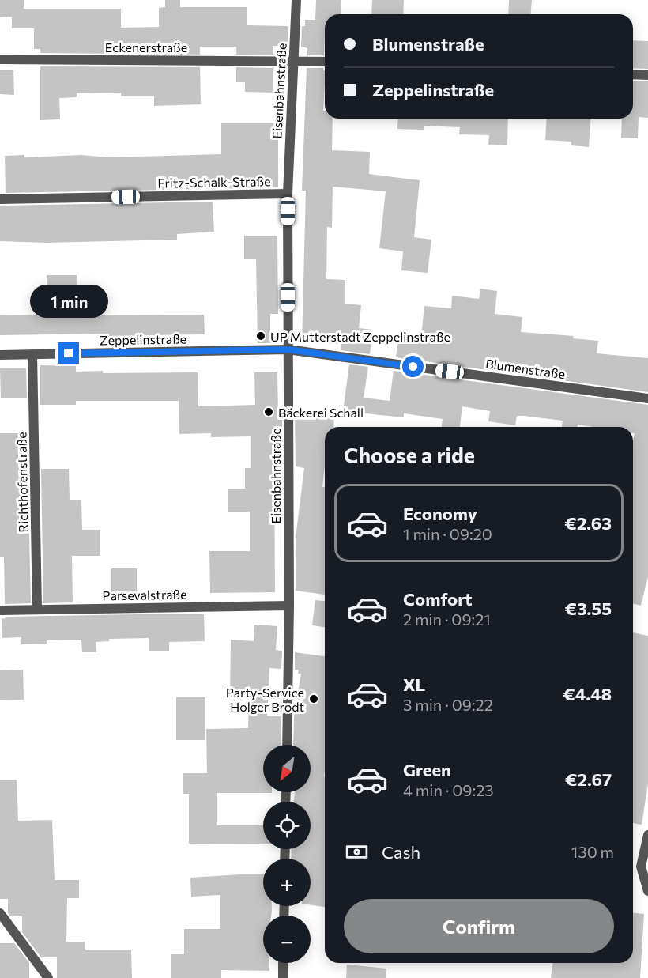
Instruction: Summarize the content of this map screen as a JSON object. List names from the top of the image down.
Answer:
{
  "streets": {
    "street": [
      "Eckenerstraße",
      "Eisenbahnstraße",
      "Fritz-Schalk-Straße",
      "Zeppelinstraße",
      "Blumenstraße",
      "Richthofenstraße",
      "Parsevalstraße"
    ]
  },
  "crossings": [
    ["Eckenerstraße", "Eisenbahnstraße"],
    ["Eisenbahnstraße", "Fritz-Schalk-Straße"],
    ["Eisenbahnstraße", "Zeppelinstraße"],
    ["Eisenbahnstraße", "Blumenstraße"],
    ["Eisenbahnstraße", "Parsevalstraße"],
    ["Zeppelinstraße", "Blumenstraße"],
    ["Zeppelinstraße", "Richthofenstraße"],
    ["Richthofenstraße", "Parsevalstraße"]
  ],
  "places": ["UP Mutterstadt Zeppelinstraße", "Bäckerei Schall", "Party-Service Holger Brodt"],
  "north": "bottom left",
  "page": {
    "banner": ["Blumenstraße", "Zeppelinstraße"],
    "bubble": "1 min",
    "heading": "Choose a ride",
    "list": [
      {
        "name": "Economy",
        "note": "1 min · 09:20",
        "value": "€2.63"
      },
      {
        "name": "Comfort",
        "note": "2 min · 09:21",
        "value": "€3.55"
      },
      {
        "name": "XL",
        "note": "3 min · 09:22",
        "value": "€4.48"
      },
      {
        "name": "Green",
        "note": "4 min · 09:23",
        "value": "€2.67"
      }
    ],
    "map_buttons": ["+", "−"],
    "pay": ["Cash", "130 m"],
    "buttons": "Confirm"
  }
}
